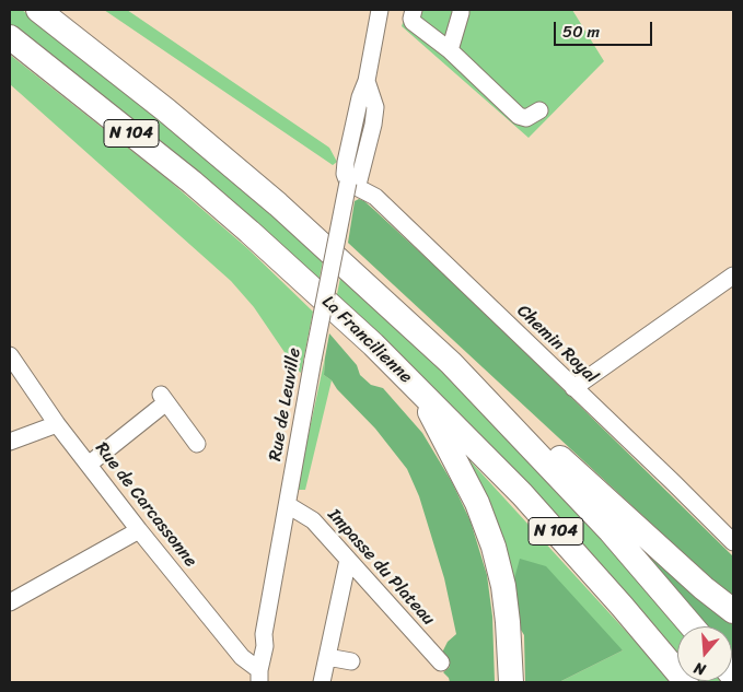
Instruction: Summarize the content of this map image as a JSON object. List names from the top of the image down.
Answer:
{
  "streets": {
    "highway": ["N 104", "La Francilienne"],
    "street": [
      "Chemin Royal",
      "Rue de Leuville",
      "Rue de Carcassonne",
      "Impasse du Plateau"
    ]
  },
  "crossings": [
    ["Chemin Royal", "Rue de Leuville"],
    ["Rue de Leuville", "Rue de Carcassonne"],
    ["Rue de Leuville", "Impasse du Plateau"]
  ],
  "scale_bar": "50 m",
  "north": "bottom"
}
